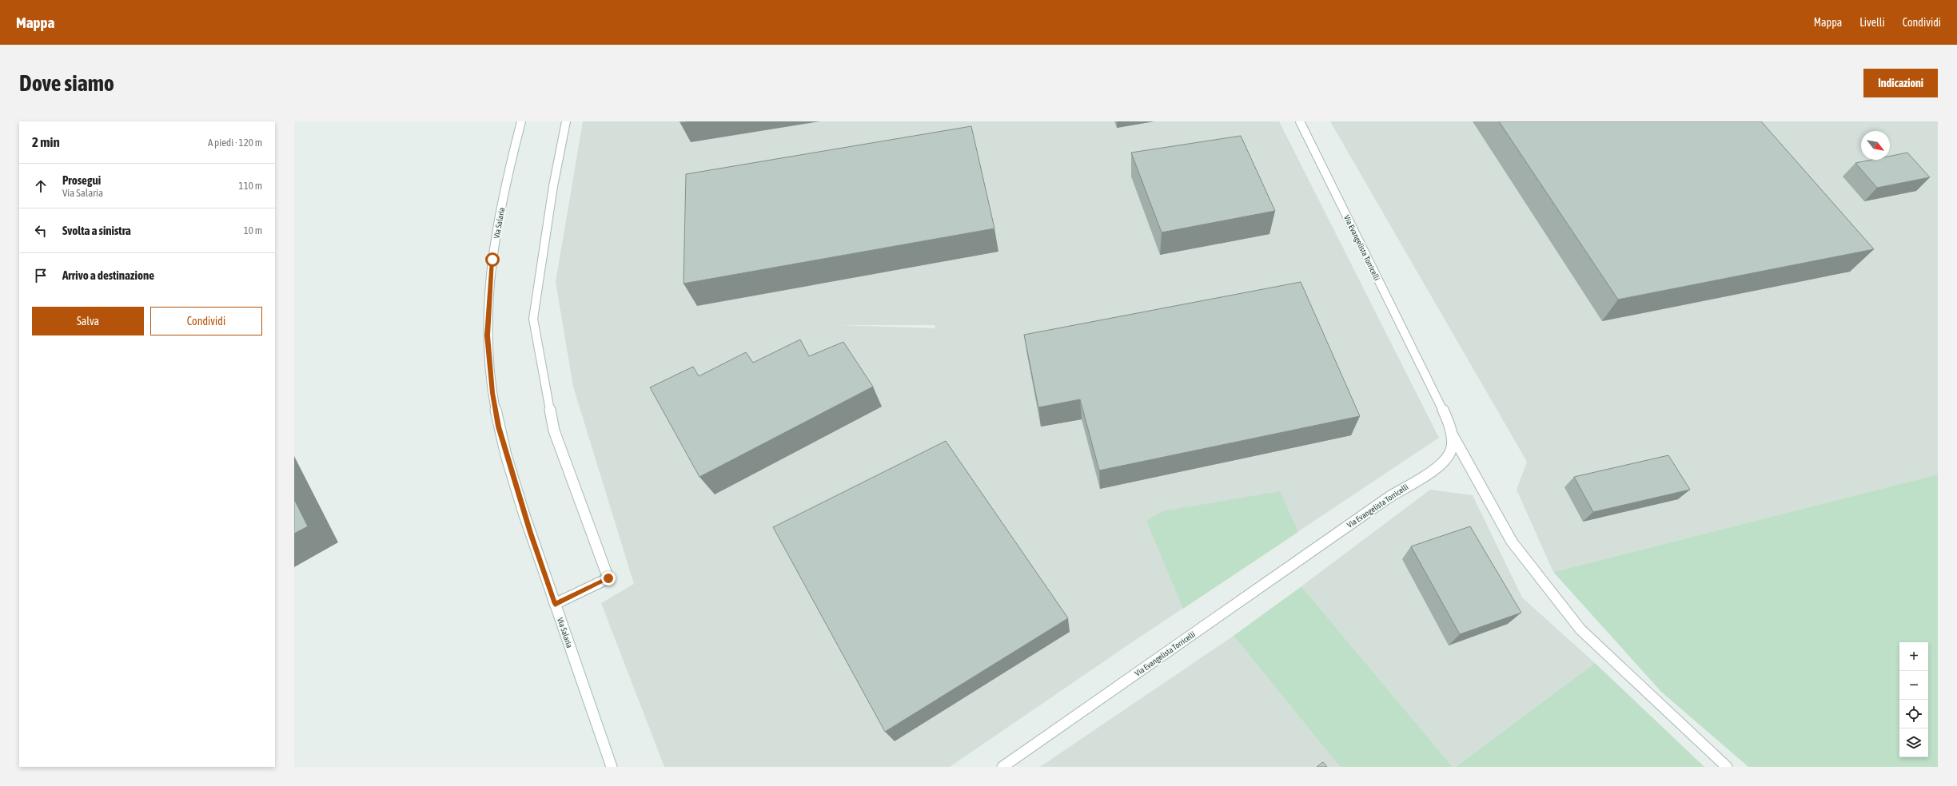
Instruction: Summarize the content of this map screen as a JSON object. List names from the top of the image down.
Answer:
{
  "streets": {
    "main road": ["Via Salaria", "Via Evangelista Torricelli"]
  },
  "north": "bottom right",
  "page": {
    "header": "Mappa",
    "nav": ["Mappa", "Livelli", "Condividi"],
    "buttons": [
      "Indicazioni",
      ["Salva", "Condividi"]
    ],
    "title": "Dove siamo",
    "heading": ["2 min", "A piedi · 120 m"],
    "list": [
      ["Prosegui", "Via Salaria", "110 m"],
      ["Svolta a sinistra", "10 m"],
      "Arrivo a destinazione"
    ],
    "map_buttons": ["+", "−"]
  }
}
